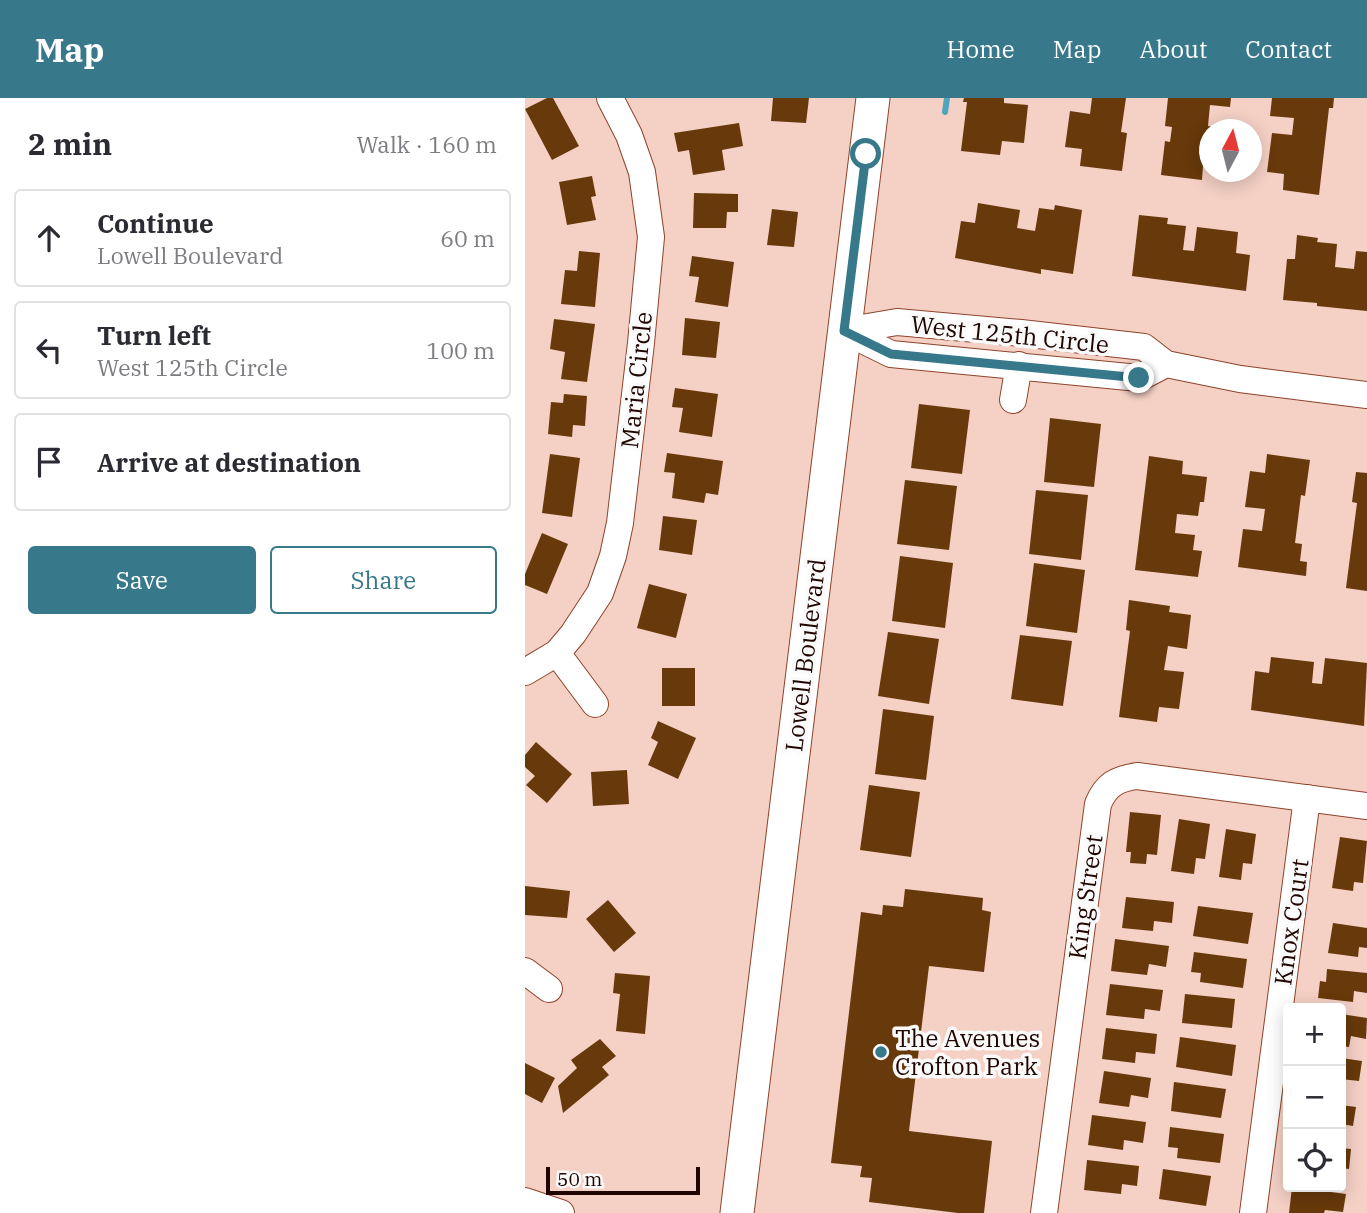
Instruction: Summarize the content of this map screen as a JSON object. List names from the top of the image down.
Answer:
{
  "streets": {
    "main road": ["Lowell Boulevard"],
    "street": [
      "West 125th Circle",
      "Maria Circle",
      "King Street",
      "Knox Court"
    ]
  },
  "crossings": [
    ["West 125th Circle", "Lowell Boulevard"],
    ["King Street", "Knox Court"]
  ],
  "places": ["The Avenues Crofton Park"],
  "scale_bar": "50 m",
  "north": "top",
  "page": {
    "header": "Map",
    "nav": [
      "Home",
      "Map",
      "About",
      "Contact"
    ],
    "heading": ["2 min", "Walk · 160 m"],
    "list": [
      ["Continue", "Lowell Boulevard", "60 m"],
      ["Turn left", "West 125th Circle", "100 m"],
      "Arrive at destination"
    ],
    "buttons": ["Save", "Share"],
    "map_buttons": ["+", "−"],
    "scale": "50 m"
  }
}
